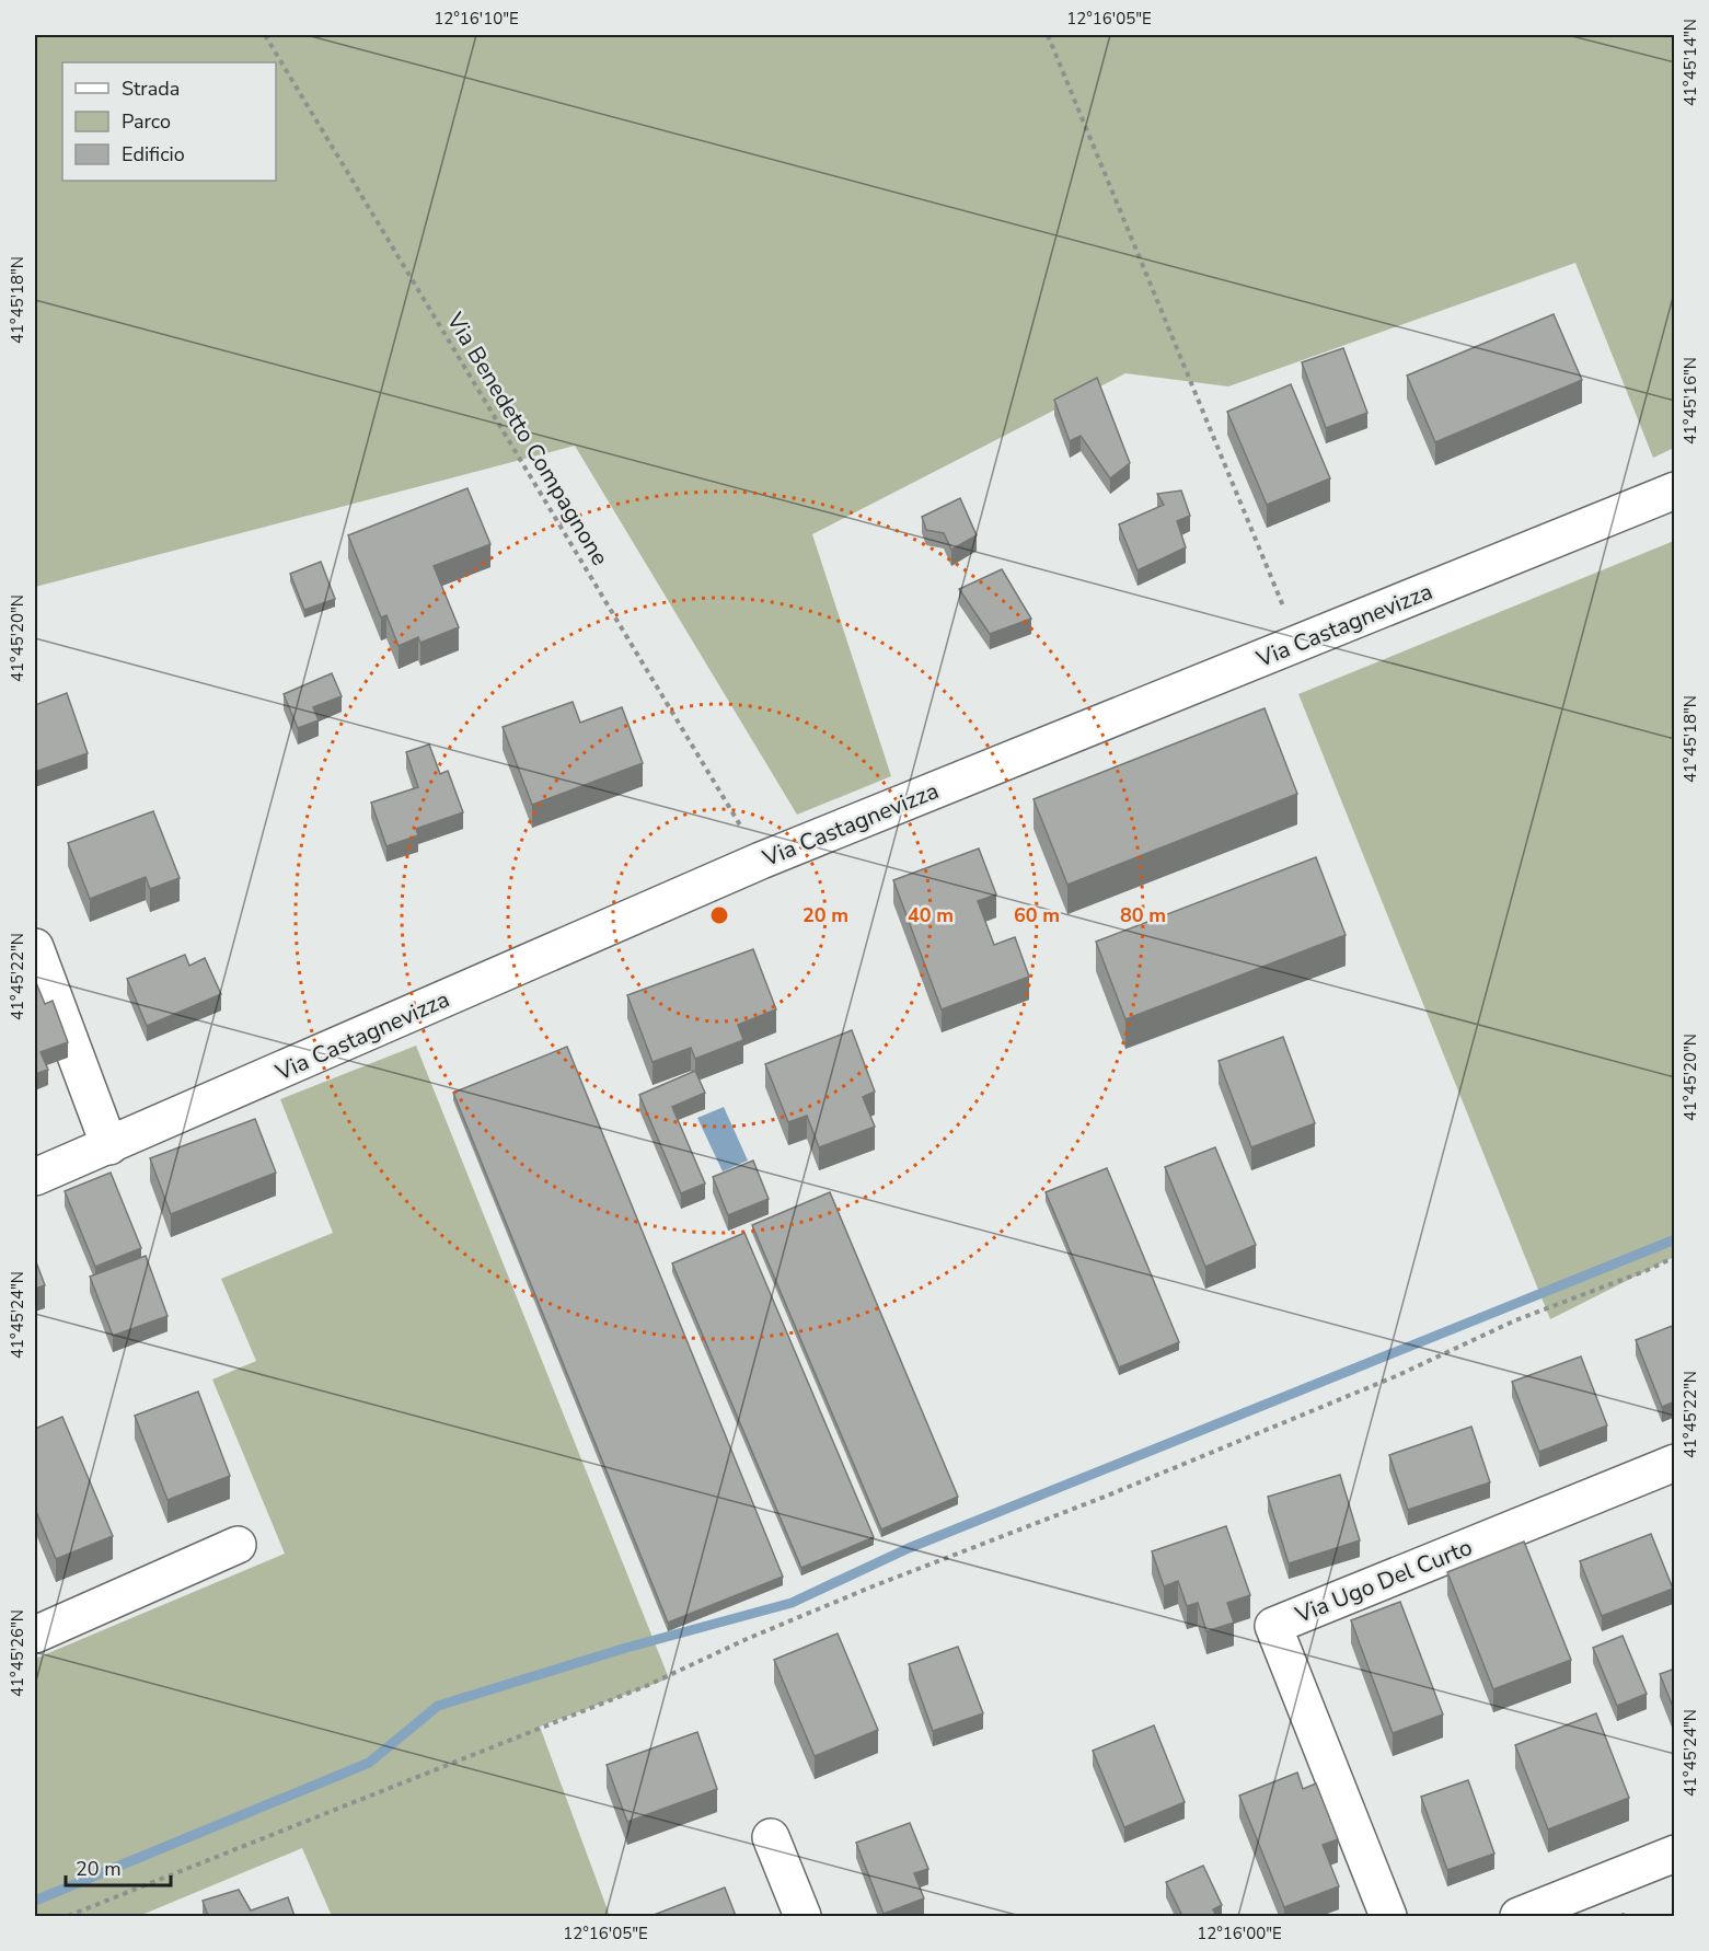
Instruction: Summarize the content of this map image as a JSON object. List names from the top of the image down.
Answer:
{
  "streets": {
    "street": ["Via Castagnevizza", "Via Ugo Del Curto"],
    "path": ["Via Benedetto Compagnone"]
  },
  "crossings": [
    ["Via Benedetto Compagnone", "Via Castagnevizza"]
  ],
  "legend": ["Strada", "Parco", "Edificio"],
  "scale_bar": "20 m",
  "coordinates": [
    "12°16'10\"E",
    "12°16'05\"E",
    "41°45'14\"N",
    "41°45'18\"N",
    "41°45'16\"N",
    "41°45'20\"N",
    "41°45'22\"N",
    "41°45'24\"N",
    "41°45'26\"N",
    "12°16'00\"E"
  ],
  "rings": [
    "20 m",
    "40 m",
    "60 m",
    "80 m"
  ]
}
